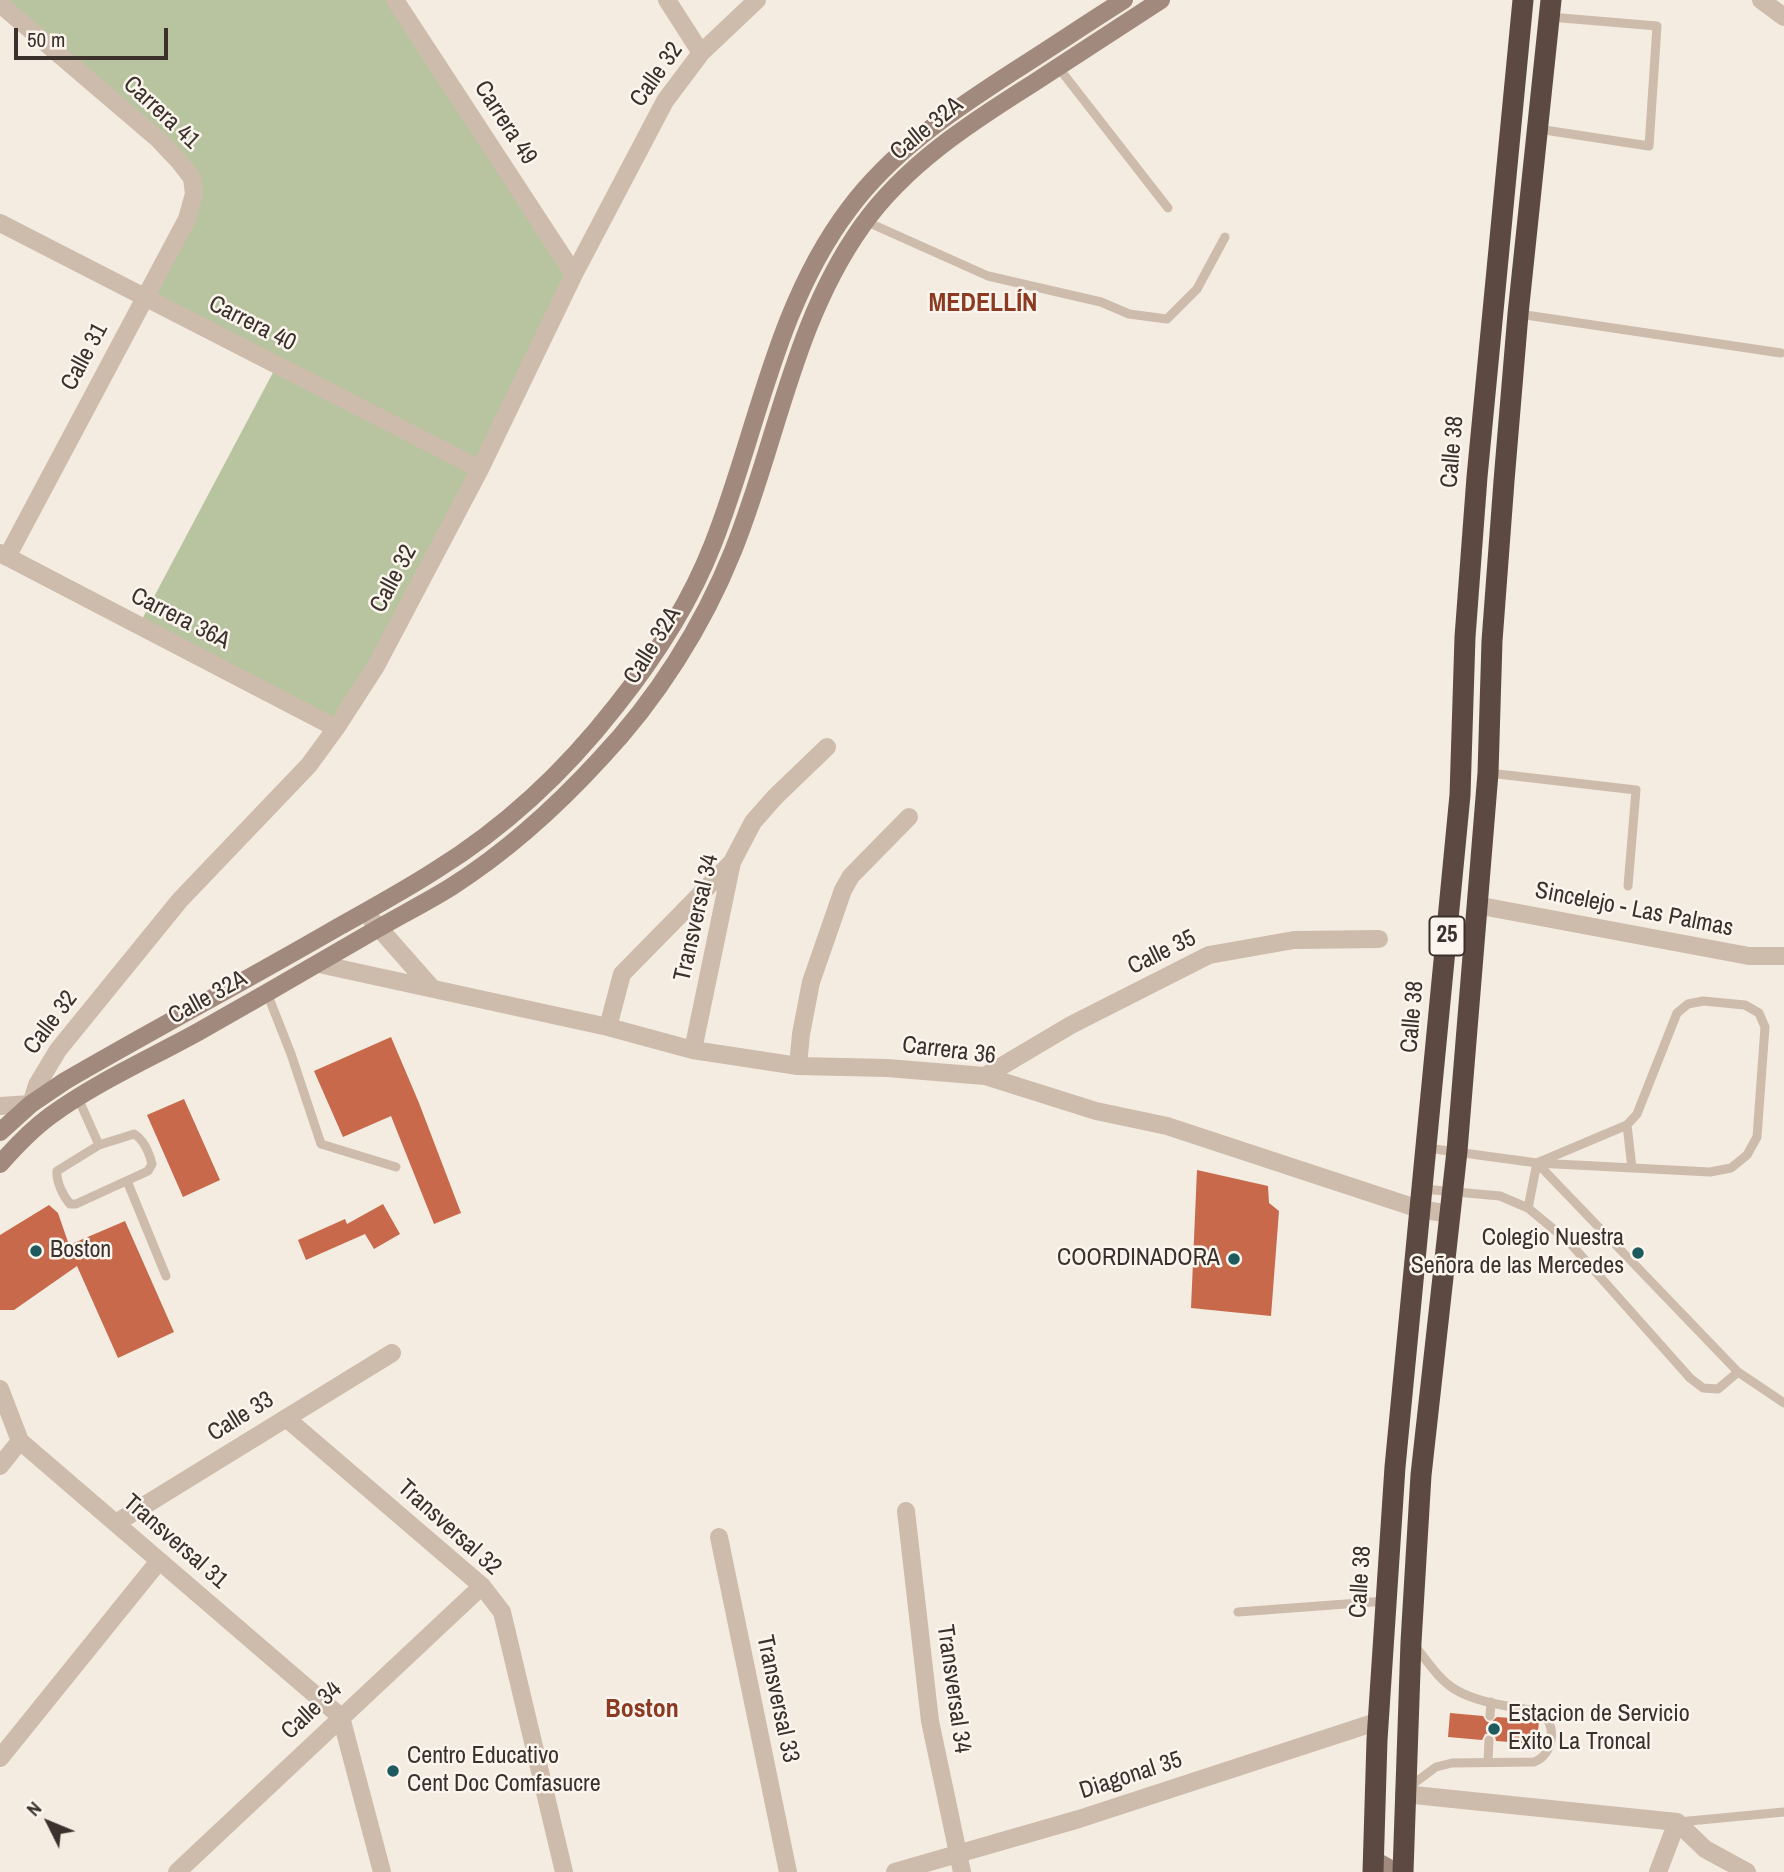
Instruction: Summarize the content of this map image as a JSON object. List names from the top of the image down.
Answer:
{
  "streets": {
    "highway": ["Calle 38", "25"],
    "main road": ["Calle 32", "Calle 32A"],
    "street": [
      "Carrera 41",
      "Carrera 49",
      "Carrera 40",
      "Calle 31",
      "Carrera 36A",
      "Sincelejo - Las Palmas",
      "Transversal 34",
      "Calle 35",
      "Carrera 36",
      "Calle 33",
      "Transversal 32",
      "Transversal 31",
      "Transversal 33",
      "Calle 34",
      "Diagonal 35"
    ]
  },
  "crossings": [
    ["Calle 32", "Carrera 49"],
    ["Calle 32", "Calle 32A"],
    ["Calle 32", "Carrera 40"],
    ["Calle 32", "Carrera 36A"],
    ["Carrera 41", "Calle 31"],
    ["Calle 32A", "Carrera 36"],
    ["Carrera 40", "Calle 31"],
    ["Calle 31", "Carrera 36A"],
    ["Calle 38", "Carrera 36"],
    ["Calle 38", "Diagonal 35"],
    ["Sincelejo - Las Palmas", "25"],
    ["Transversal 34", "Carrera 36"],
    ["Transversal 34", "Diagonal 35"],
    ["25", "Carrera 36"],
    ["Calle 35", "Carrera 36"],
    ["Calle 33", "Transversal 32"],
    ["Calle 33", "Transversal 31"],
    ["Transversal 32", "Calle 34"],
    ["Transversal 31", "Calle 34"]
  ],
  "districts": ["MEDELLÍN", "Boston"],
  "places": [
    "Boston",
    "Colegio Nuestra Señora de las Mercedes",
    "COORDINADORA",
    "Estacion de Servicio Exito La Troncal",
    "Centro Educativo Cent Doc Comfasucre"
  ],
  "scale_bar": "50 m",
  "north": "top left"
}
